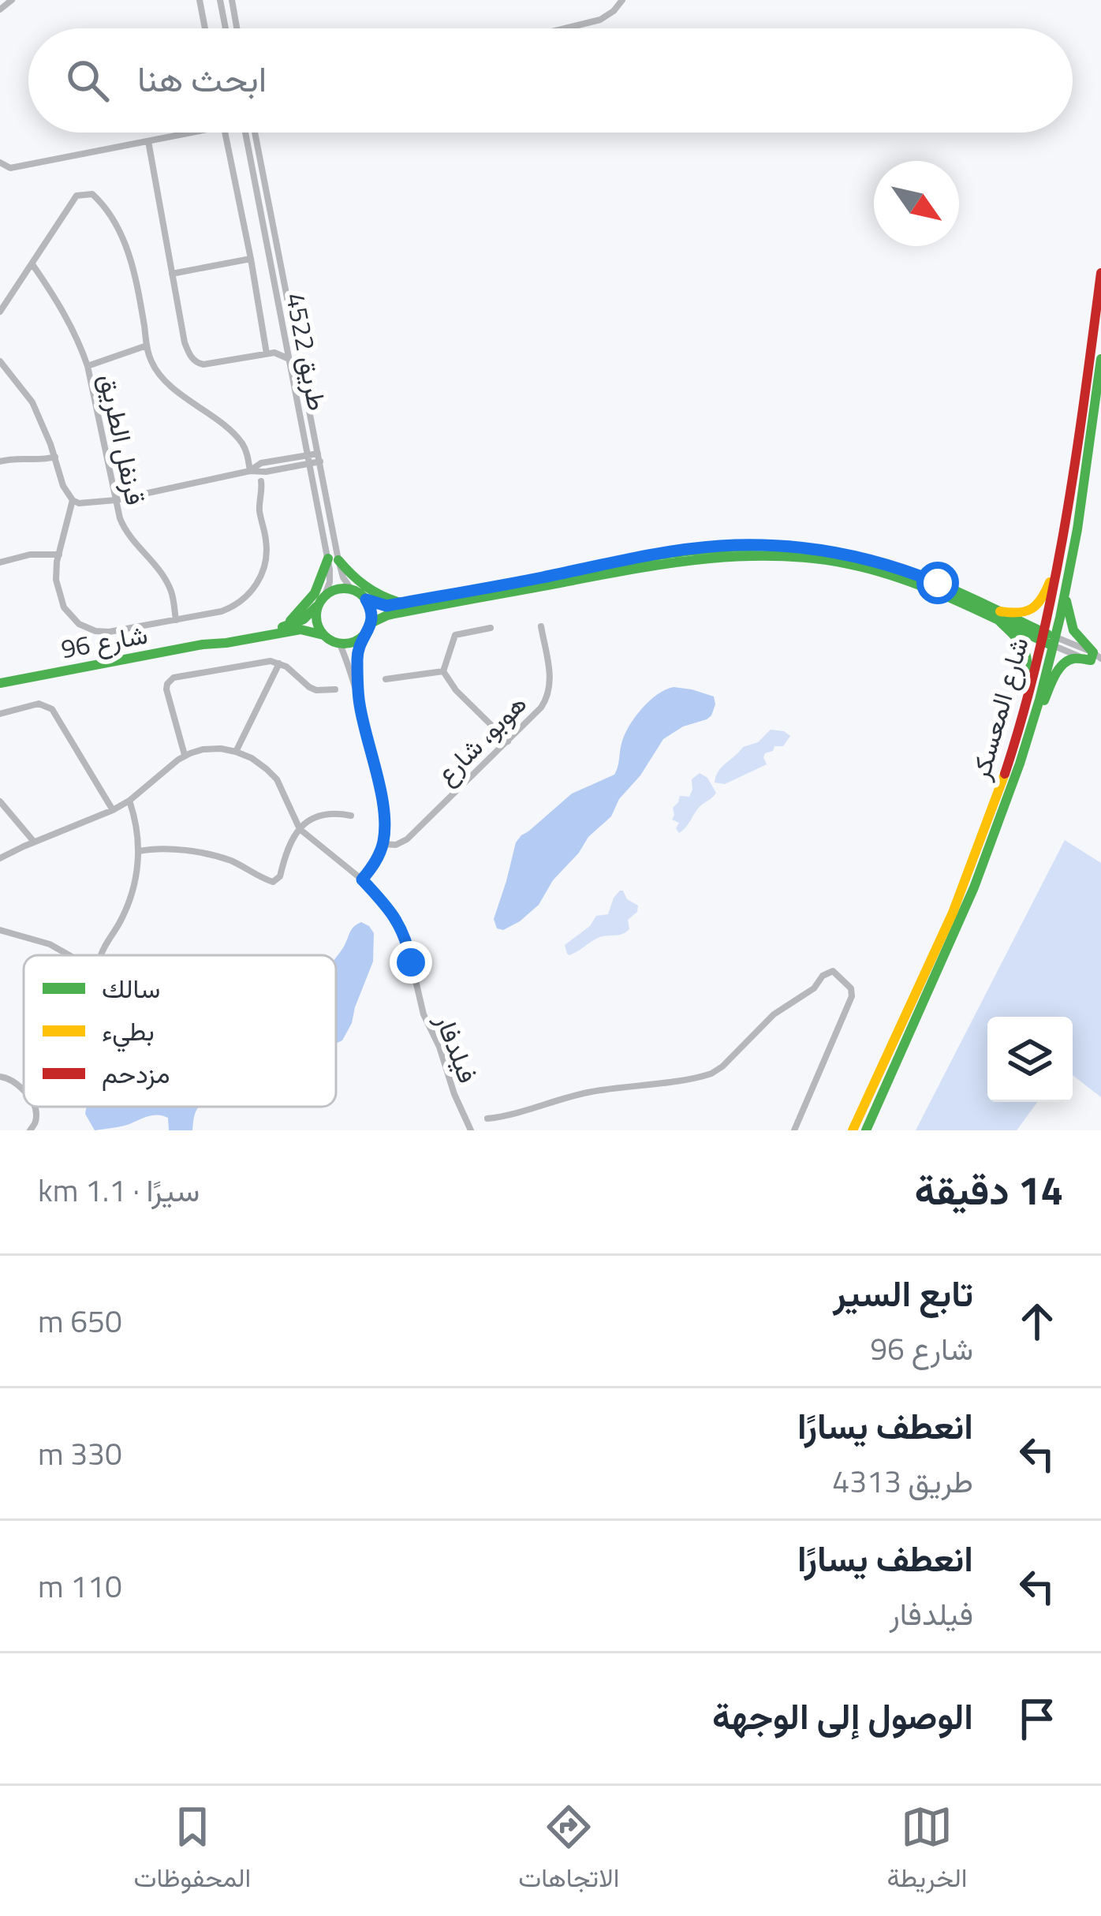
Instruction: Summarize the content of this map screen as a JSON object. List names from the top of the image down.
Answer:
{
  "streets": {
    "street": [
      "طريق 4522",
      "قرنفل الطريق",
      "شارع 96",
      "شارع المعسكر",
      "هوبو، شارع",
      "فيلدفار"
    ]
  },
  "crossings": [
    ["طريق 4522", "شارع 96"]
  ],
  "legend": ["سالك", "بطيء", "مزدحم"],
  "north": "bottom right",
  "page": {
    "search": "ابحث هنا",
    "heading": ["14 دقيقة", "سيرًا · 1.1 km"],
    "list": [
      ["تابع السير", "شارع 96", "650 m"],
      ["انعطف يسارًا", "طريق 4313", "330 m"],
      ["انعطف يسارًا", "فيلدفار", "110 m"],
      "الوصول إلى الوجهة"
    ],
    "nav": ["الخريطة", "الاتجاهات", "المحفوظات"]
  }
}
